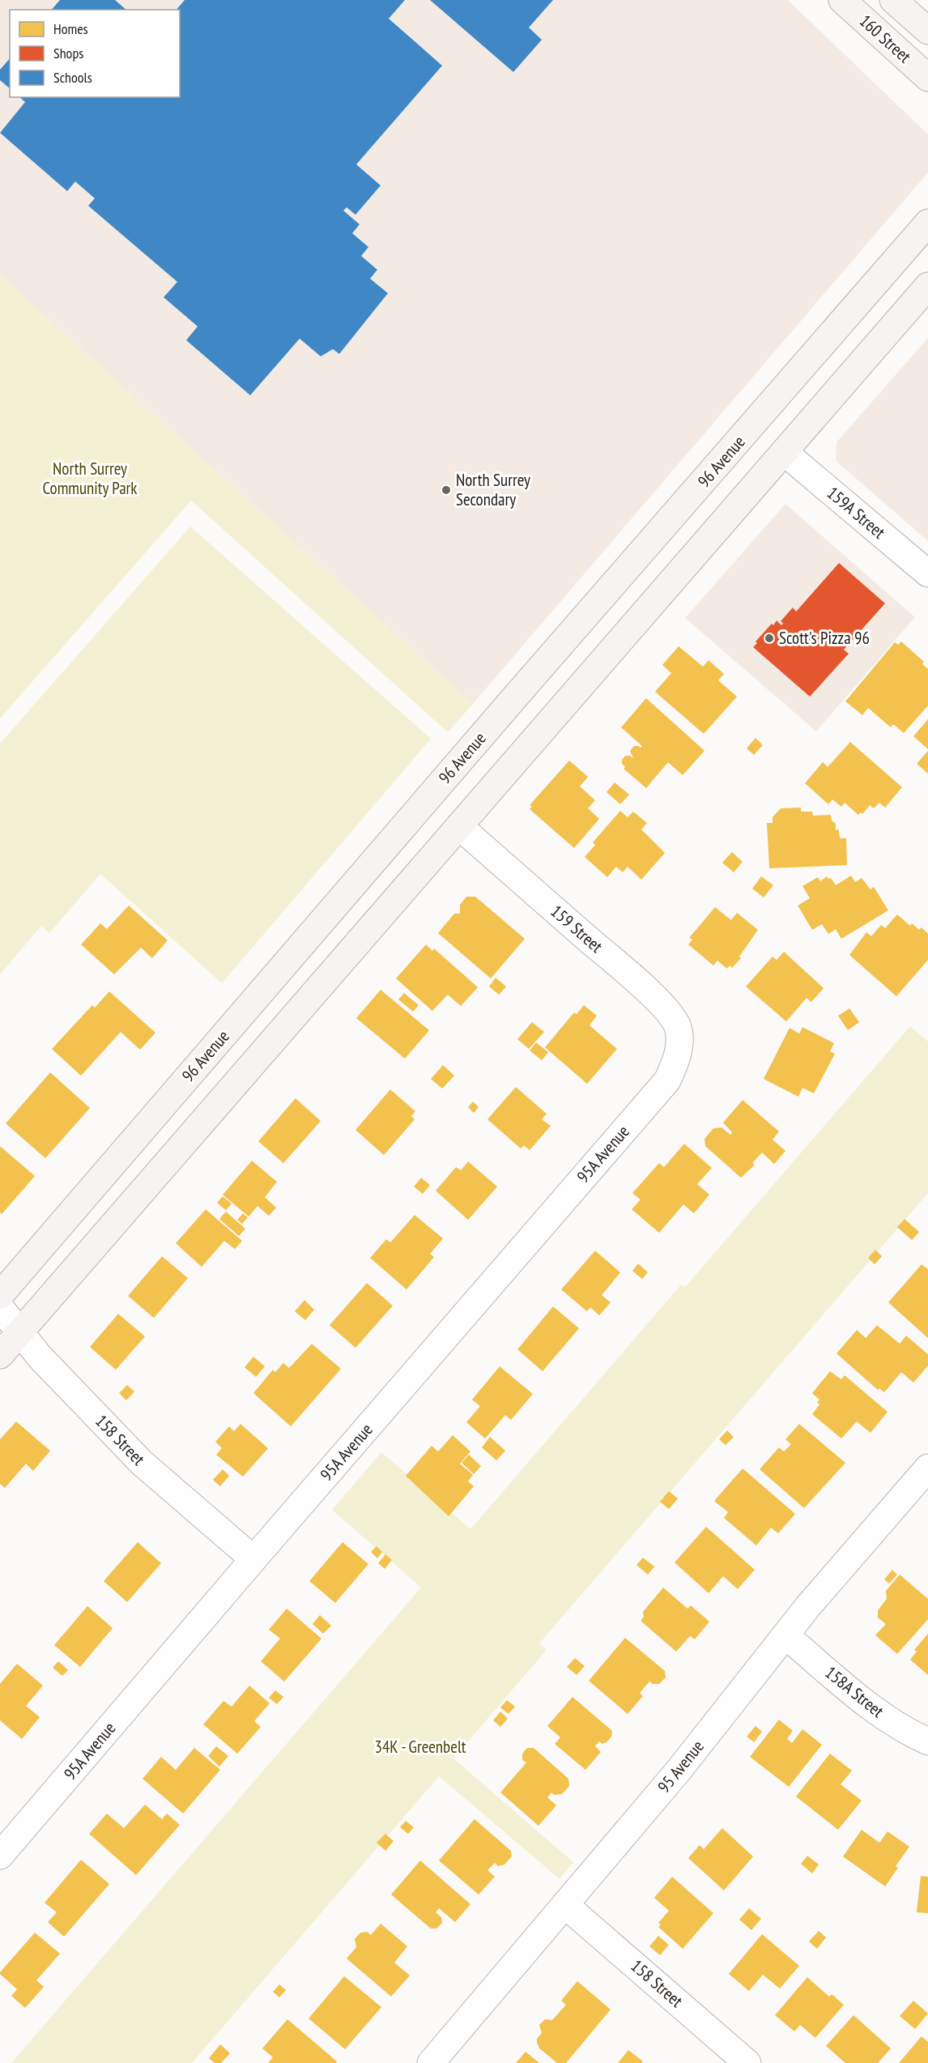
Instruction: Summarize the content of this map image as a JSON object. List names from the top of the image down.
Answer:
{
  "streets": {
    "main road": ["160 Street", "96 Avenue"],
    "street": [
      "159A Street",
      "159 Street",
      "95A Avenue",
      "158 Street",
      "158A Street",
      "95 Avenue"
    ]
  },
  "crossings": [
    ["159 Street", "95A Avenue"],
    ["95A Avenue", "158 Street"],
    ["158 Street", "95 Avenue"],
    ["158A Street", "95 Avenue"]
  ],
  "parks": ["North Surrey Community Park", "34K - Greenbelt"],
  "places": ["North Surrey Secondary", "Scott's Pizza 96"],
  "legend": ["Homes", "Shops", "Schools"]
}
